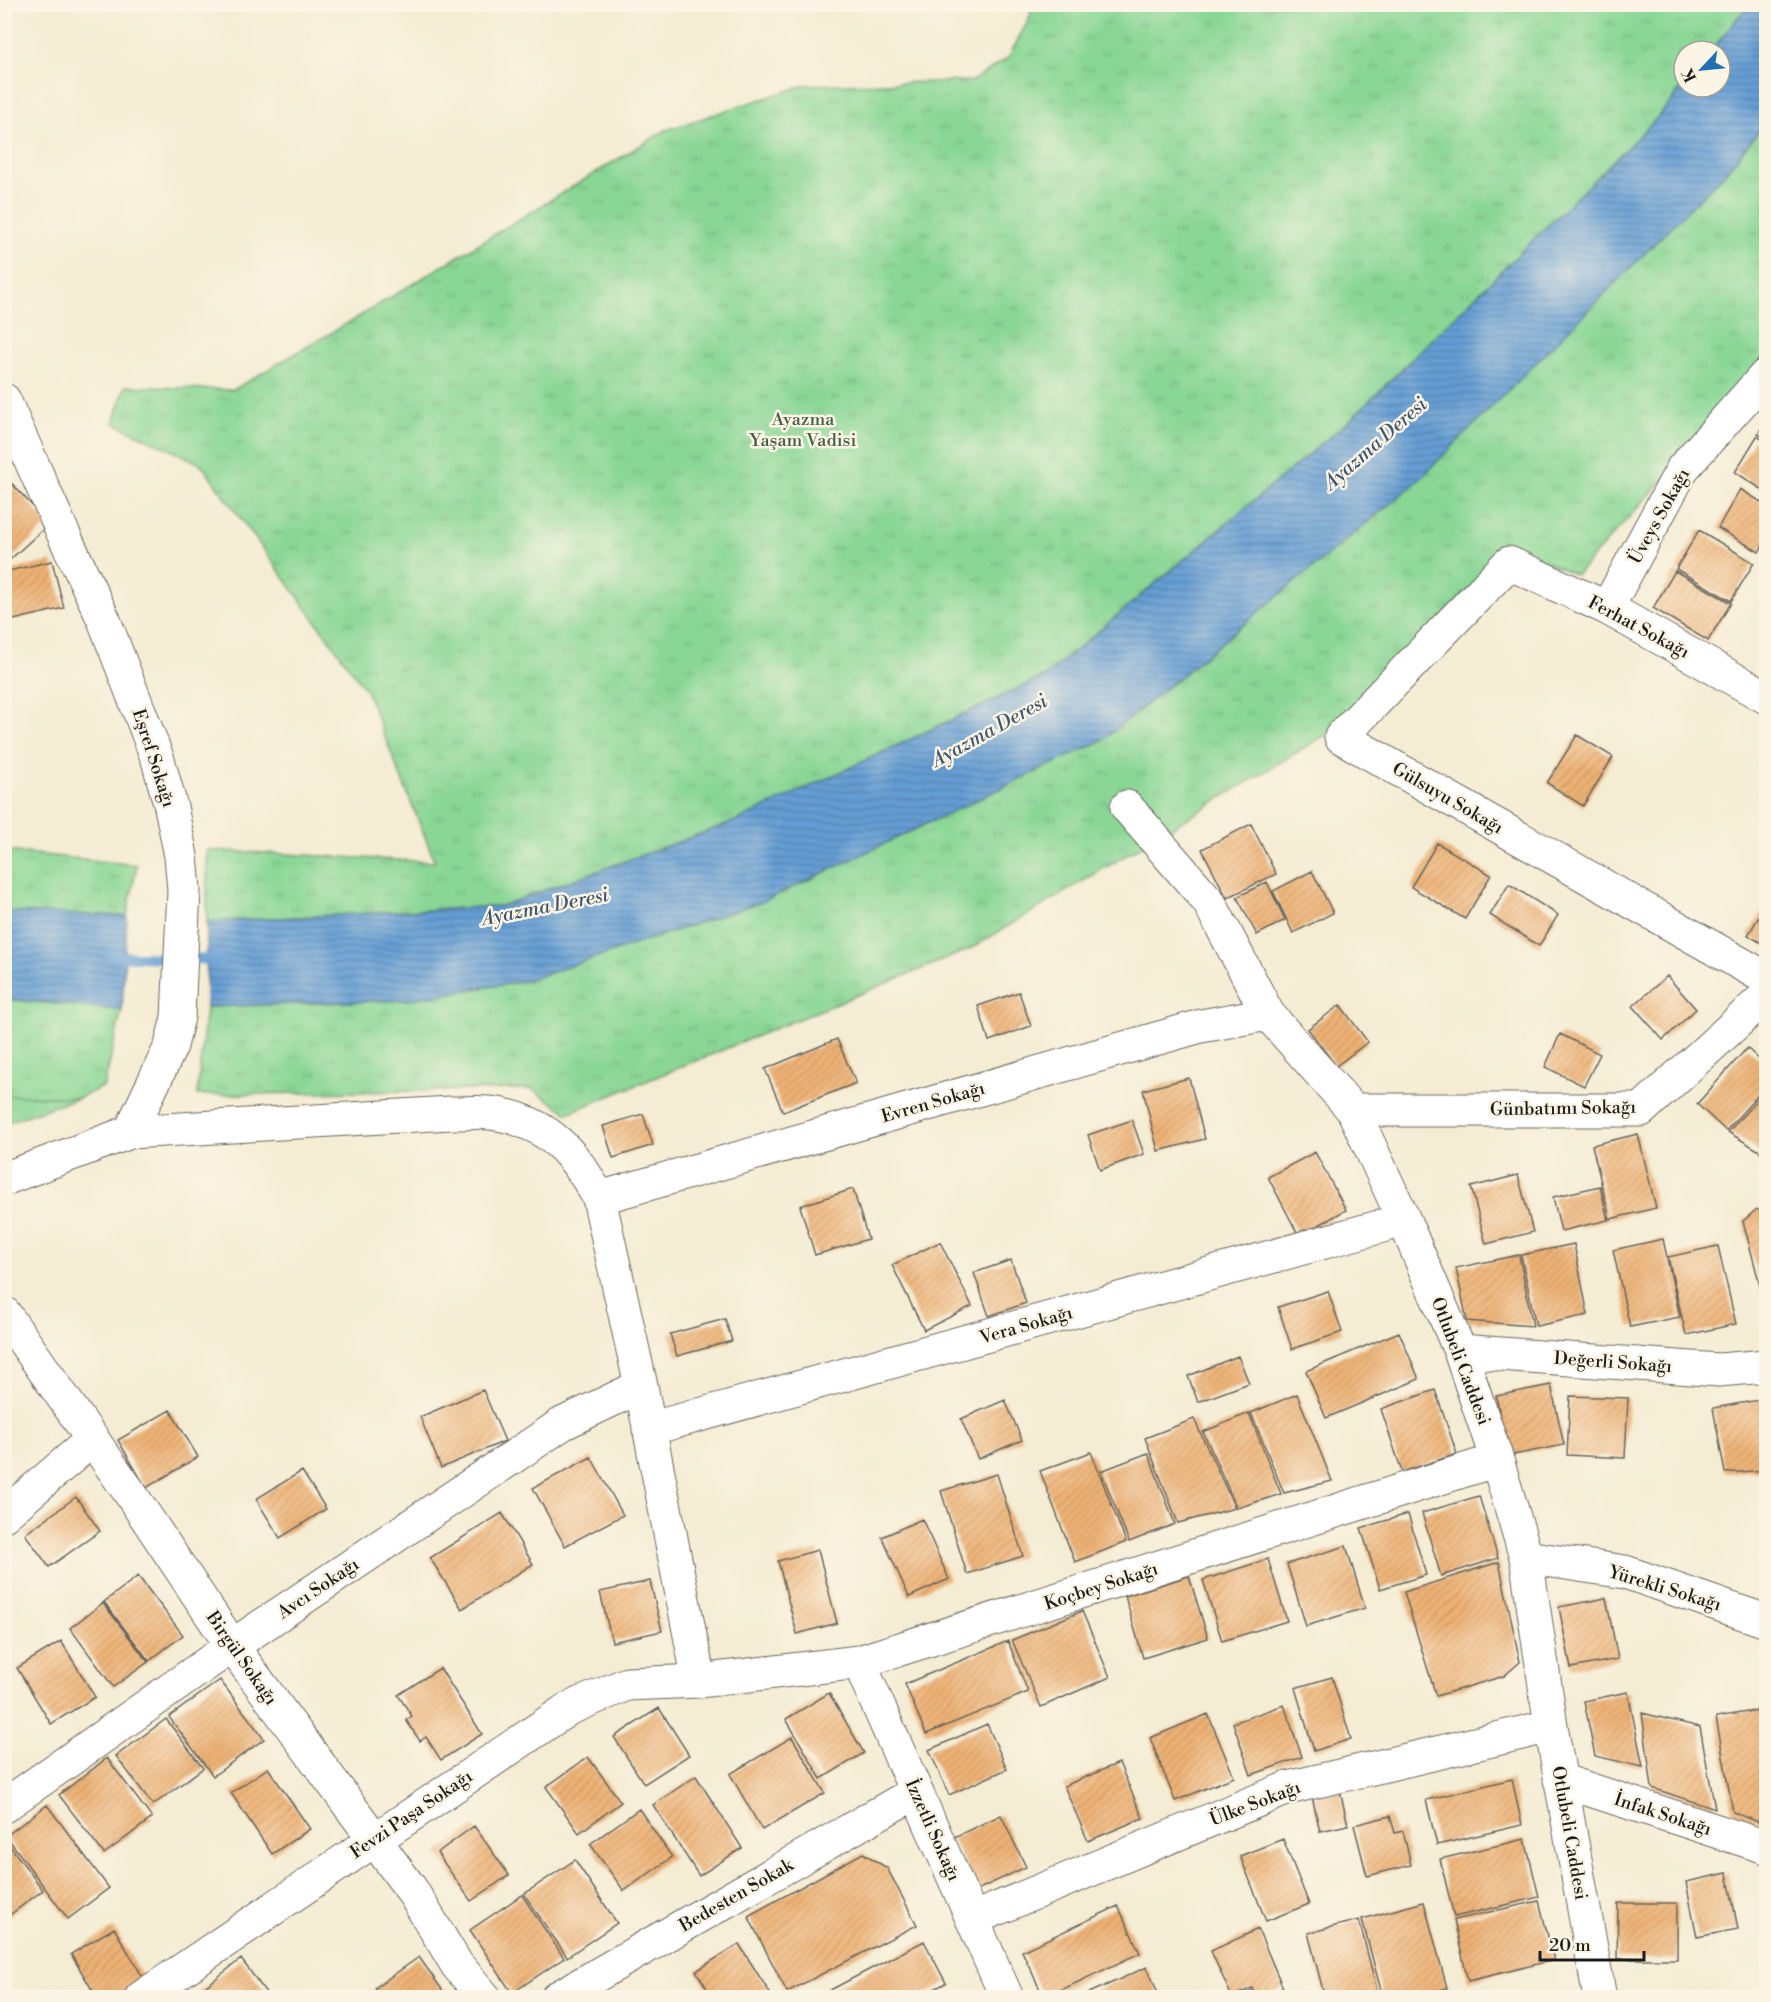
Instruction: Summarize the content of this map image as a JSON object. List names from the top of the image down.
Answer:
{
  "streets": {
    "street": [
      "Üveys Sokağı",
      "Ferhat Sokağı",
      "Eşref Sokağı",
      "Gülsuyu Sokağı",
      "Evren Sokağı",
      "Günbatımı Sokağı",
      "Vera Sokağı",
      "Otlubeli Caddesi",
      "Değerli Sokağı",
      "Koçbey Sokağı",
      "Avcı Sokağı",
      "Yürekli Sokağı",
      "Birgül Sokağı",
      "Ülke Sokağı",
      "Fevzi Paşa Sokağı",
      "İnfak Sokağı",
      "İzzetli Sokağı",
      "Bedesten Sokak"
    ]
  },
  "crossings": [
    ["Üveys Sokağı", "Ferhat Sokağı"],
    ["Ferhat Sokağı", "Gülsuyu Sokağı"],
    ["Evren Sokağı", "Otlubeli Caddesi"],
    ["Günbatımı Sokağı", "Otlubeli Caddesi"],
    ["Vera Sokağı", "Otlubeli Caddesi"],
    ["Otlubeli Caddesi", "Değerli Sokağı"],
    ["Otlubeli Caddesi", "Koçbey Sokağı"],
    ["Otlubeli Caddesi", "Yürekli Sokağı"],
    ["Otlubeli Caddesi", "Ülke Sokağı"],
    ["Otlubeli Caddesi", "İnfak Sokağı"],
    ["Koçbey Sokağı", "Fevzi Paşa Sokağı"],
    ["Koçbey Sokağı", "İzzetli Sokağı"],
    ["Avcı Sokağı", "Birgül Sokağı"],
    ["Birgül Sokağı", "Fevzi Paşa Sokağı"],
    ["Ülke Sokağı", "İzzetli Sokağı"],
    ["İzzetli Sokağı", "Bedesten Sokak"]
  ],
  "water": ["Ayazma Deresi"],
  "parks": ["Ayazma Yaşam Vadisi"],
  "scale_bar": "20 m",
  "north": "bottom left"
}
